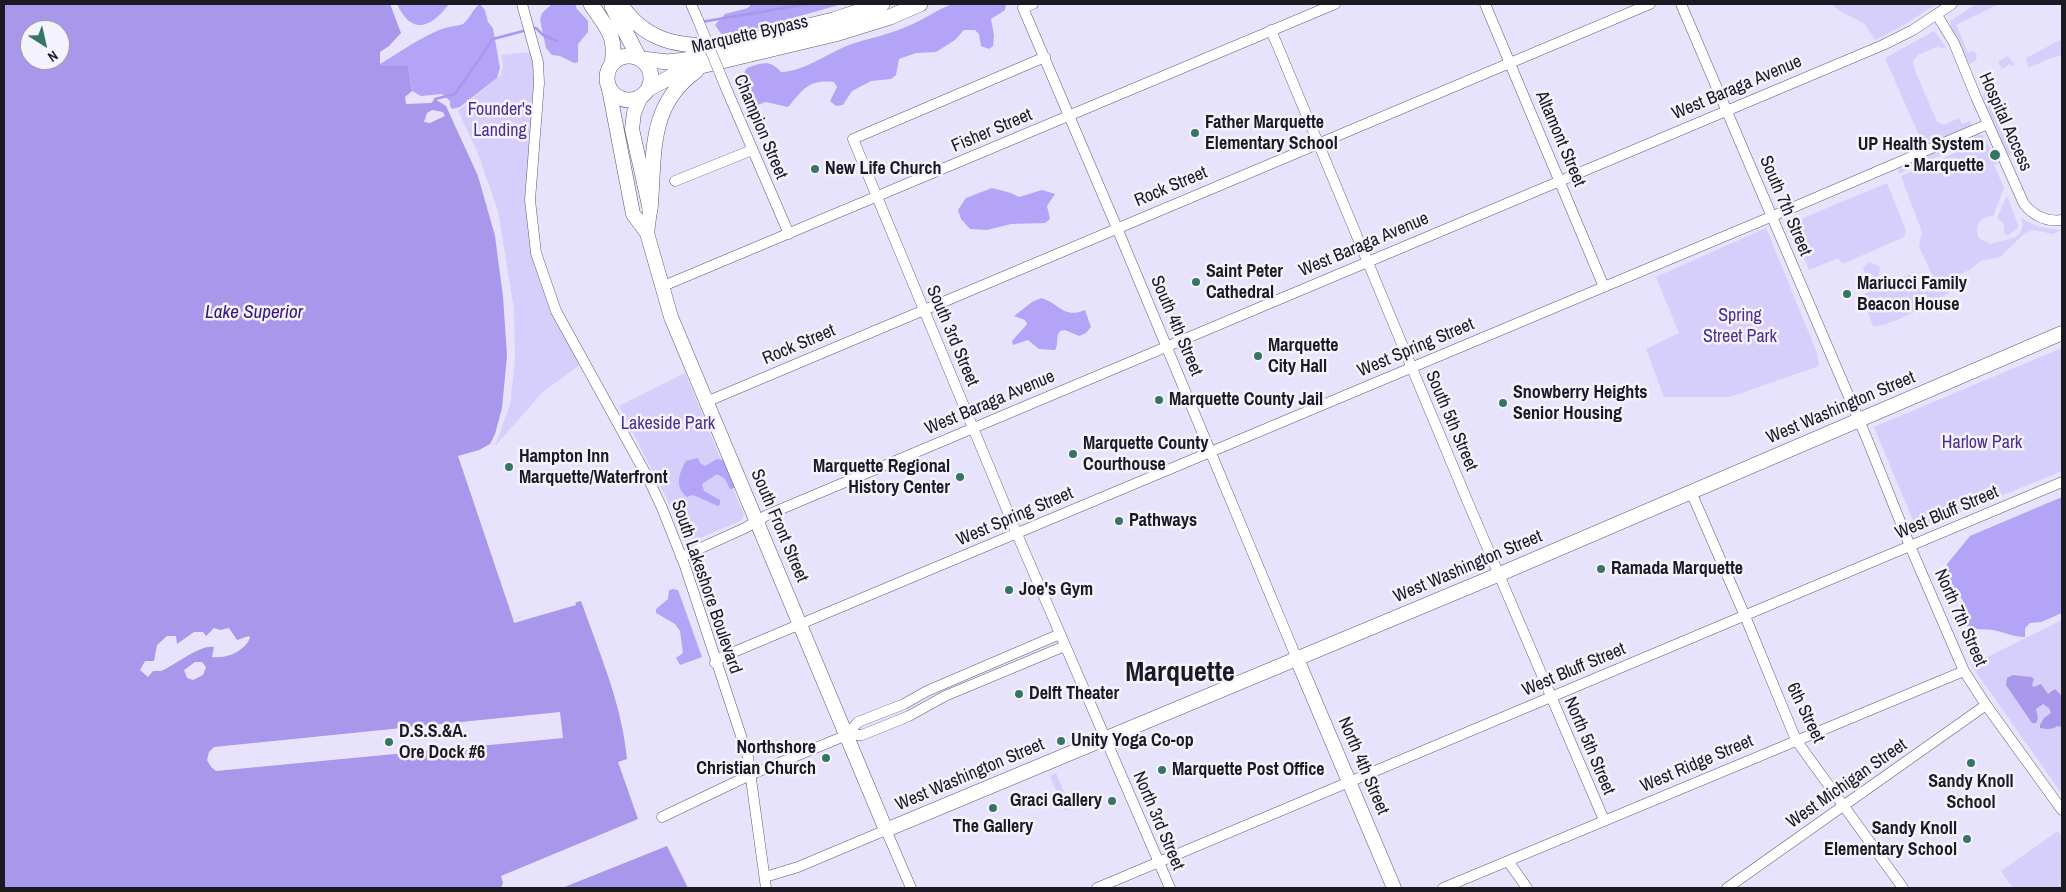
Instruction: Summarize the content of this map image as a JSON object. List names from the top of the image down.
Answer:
{
  "streets": {
    "highway": ["Marquette Bypass"],
    "main road": ["West Washington Street", "South Front Street", "North 4th Street"],
    "street": [
      "West Baraga Avenue",
      "Hospital Access",
      "Champion Street",
      "Fisher Street",
      "Altamont Street",
      "Rock Street",
      "South 7th Street",
      "South 4th Street",
      "South 3rd Street",
      "West Spring Street",
      "South 5th Street",
      "West Bluff Street",
      "South Lakeshore Boulevard",
      "North 7th Street",
      "6th Street",
      "North 5th Street",
      "West Ridge Street",
      "West Michigan Street",
      "North 3rd Street"
    ]
  },
  "crossings": [
    ["Marquette Bypass", "South Front Street"],
    ["West Baraga Avenue", "Hospital Access"],
    ["West Baraga Avenue", "Altamont Street"],
    ["West Baraga Avenue", "South 7th Street"],
    ["West Baraga Avenue", "South 4th Street"],
    ["West Baraga Avenue", "South 3rd Street"],
    ["West Baraga Avenue", "South 5th Street"],
    ["West Baraga Avenue", "South Front Street"],
    ["West Baraga Avenue", "South Lakeshore Boulevard"],
    ["Hospital Access", "West Spring Street"],
    ["Champion Street", "Fisher Street"],
    ["Fisher Street", "South 4th Street"],
    ["Fisher Street", "South 3rd Street"],
    ["Fisher Street", "South 5th Street"],
    ["Fisher Street", "South Front Street"],
    ["Altamont Street", "Rock Street"],
    ["Altamont Street", "West Spring Street"],
    ["Rock Street", "South 4th Street"],
    ["Rock Street", "South 3rd Street"],
    ["Rock Street", "South 5th Street"],
    ["Rock Street", "South Front Street"],
    ["South 7th Street", "West Spring Street"],
    ["South 7th Street", "West Washington Street"],
    ["South 7th Street", "North 7th Street"],
    ["South 4th Street", "South 3rd Street"],
    ["South 4th Street", "West Spring Street"],
    ["South 4th Street", "West Washington Street"],
    ["South 4th Street", "North 4th Street"],
    ["South 3rd Street", "West Spring Street"],
    ["South 3rd Street", "West Washington Street"],
    ["South 3rd Street", "North 3rd Street"],
    ["West Spring Street", "South 5th Street"],
    ["West Spring Street", "South Front Street"],
    ["West Spring Street", "South Lakeshore Boulevard"],
    ["West Washington Street", "South 5th Street"],
    ["West Washington Street", "South Front Street"],
    ["West Washington Street", "North 7th Street"],
    ["West Washington Street", "6th Street"],
    ["West Washington Street", "North 5th Street"],
    ["West Washington Street", "North 4th Street"],
    ["West Washington Street", "North 3rd Street"],
    ["South 5th Street", "North 5th Street"],
    ["West Bluff Street", "North 7th Street"],
    ["West Bluff Street", "6th Street"],
    ["West Bluff Street", "North 5th Street"],
    ["West Bluff Street", "North 4th Street"],
    ["West Bluff Street", "North 3rd Street"],
    ["North 7th Street", "West Ridge Street"],
    ["North 7th Street", "West Michigan Street"],
    ["6th Street", "West Ridge Street"],
    ["6th Street", "West Michigan Street"],
    ["North 5th Street", "West Ridge Street"]
  ],
  "districts": ["Marquette"],
  "water": ["Lake Superior"],
  "parks": [
    "Founder's Landing",
    "Spring Street Park",
    "Lakeside Park",
    "Harlow Park"
  ],
  "places": [
    "Father Marquette Elementary School",
    "UP Health System - Marquette",
    "New Life Church",
    "Saint Peter Cathedral",
    "Mariucci Family Beacon House",
    "Marquette City Hall",
    "Marquette County Jail",
    "Snowberry Heights Senior Housing",
    "Marquette County Courthouse",
    "Hampton Inn Marquette/Waterfront",
    "Marquette Regional History Center",
    "Pathways",
    "Ramada Marquette",
    "Joe's Gym",
    "Delft Theater",
    "Unity Yoga Co-op",
    "D.S.S.&A. Ore Dock #6",
    "Northshore Christian Church",
    "Sandy Knoll School",
    "Marquette Post Office",
    "Graci Gallery",
    "The Gallery",
    "Sandy Knoll Elementary School"
  ],
  "north": "bottom right"
}
